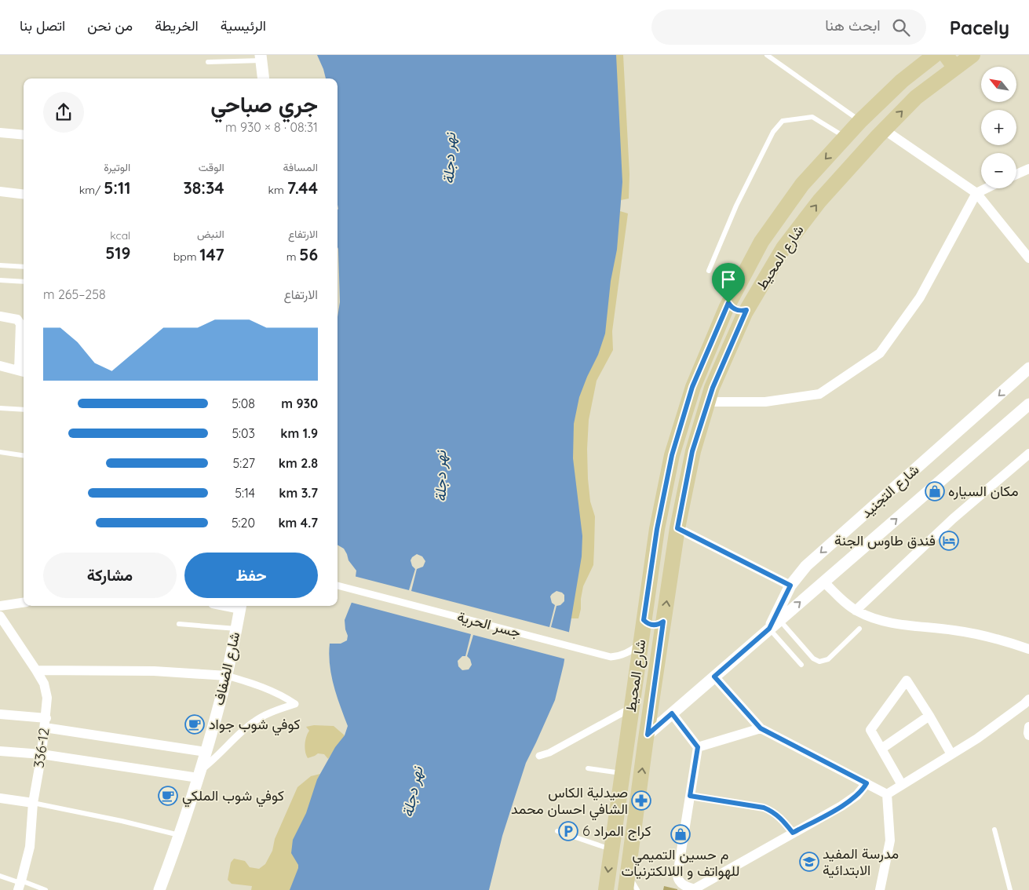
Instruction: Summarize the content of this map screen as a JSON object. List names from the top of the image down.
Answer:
{
  "streets": {
    "main road": ["شارع المحيط"],
    "street": [
      "شارع التجنيد",
      "جسر الحرية",
      "شارع الضفاف",
      "336-12"
    ]
  },
  "crossings": [
    ["شارع المحيط", "شارع التجنيد"],
    ["شارع المحيط", "جسر الحرية"]
  ],
  "water": ["نهر دجلة"],
  "places": {
    "shop": ["مكان السياره", "م حسين التميمي للهواتف و اللالكترنيات"],
    "hotel": ["فندق طاوس الجنة"],
    "cafe": ["كوفي شوب جواد", "كوفي شوب الملكي"],
    "pharmacy": ["صيدلية الكاس الشافي احسان محمد"],
    "parking": ["كراج المراد 6"],
    "school or university": ["مدرسة المفيد الابتدائية"]
  },
  "north": "top left",
  "page": {
    "header": "Pacely",
    "search": "ابحث هنا",
    "nav": [
      "الرئيسية",
      "الخريطة",
      "من نحن",
      "اتصل بنا"
    ],
    "map_buttons": ["+", "−"],
    "heading": ["جري صباحي", "08:31 · 8 × 930 m"],
    "stats": [
      ["المسافة", "7.44 km"],
      ["الوقت", "38:34"],
      ["الوتيرة", "5:11 /km"],
      ["الارتفاع", "56 m"],
      ["النبض", "147 bpm"],
      ["kcal", "519"]
    ],
    "chart": ["الارتفاع", "258–265 m"],
    "list": [
      {
        "name": "930 m",
        "note": "5:08"
      },
      {
        "name": "1.9 km",
        "note": "5:03"
      },
      {
        "name": "2.8 km",
        "note": "5:27"
      },
      {
        "name": "3.7 km",
        "note": "5:14"
      },
      {
        "name": "4.7 km",
        "note": "5:20"
      }
    ],
    "buttons": ["حفظ", "مشاركة"]
  }
}
